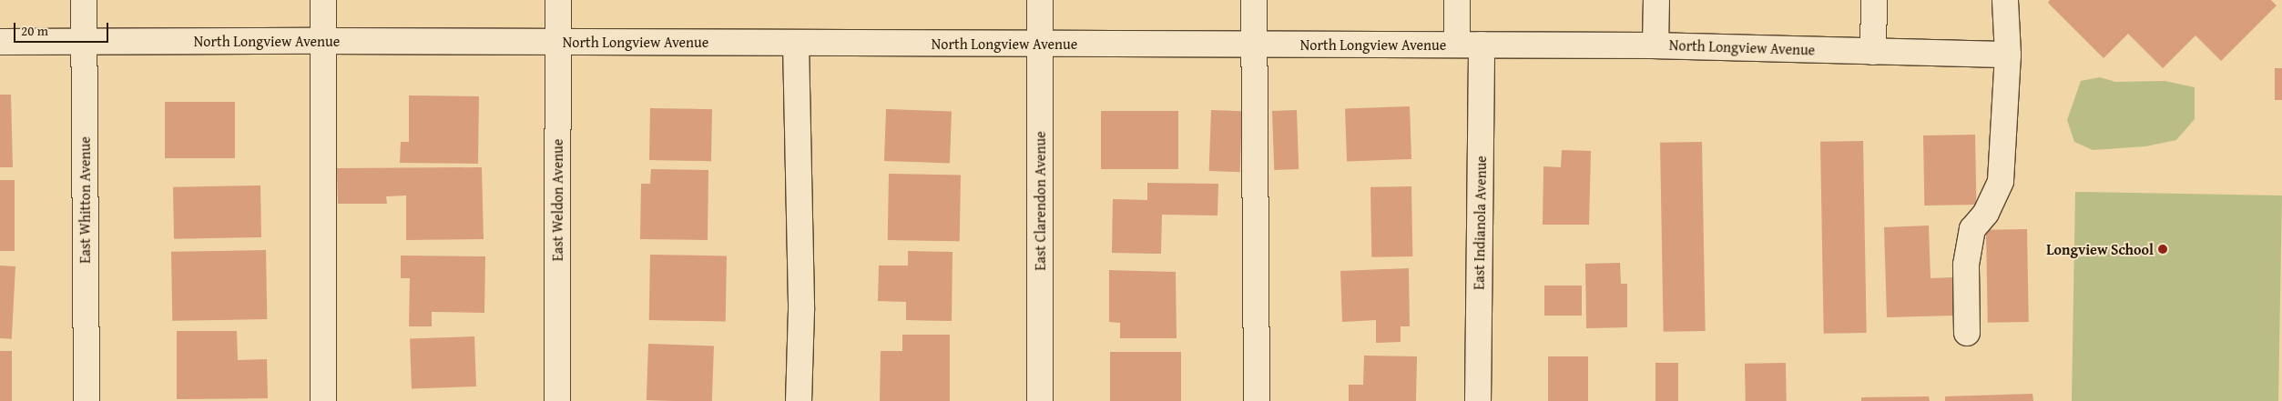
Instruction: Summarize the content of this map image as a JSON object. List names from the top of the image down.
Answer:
{
  "streets": {
    "street": [
      "North Longview Avenue",
      "East Whitton Avenue",
      "East Weldon Avenue",
      "East Clarendon Avenue",
      "East Indianola Avenue"
    ]
  },
  "crossings": [
    ["North Longview Avenue", "East Whitton Avenue"],
    ["North Longview Avenue", "East Weldon Avenue"],
    ["North Longview Avenue", "East Clarendon Avenue"],
    ["North Longview Avenue", "East Indianola Avenue"]
  ],
  "places": ["Longview School"],
  "scale_bar": "20 m"
}
